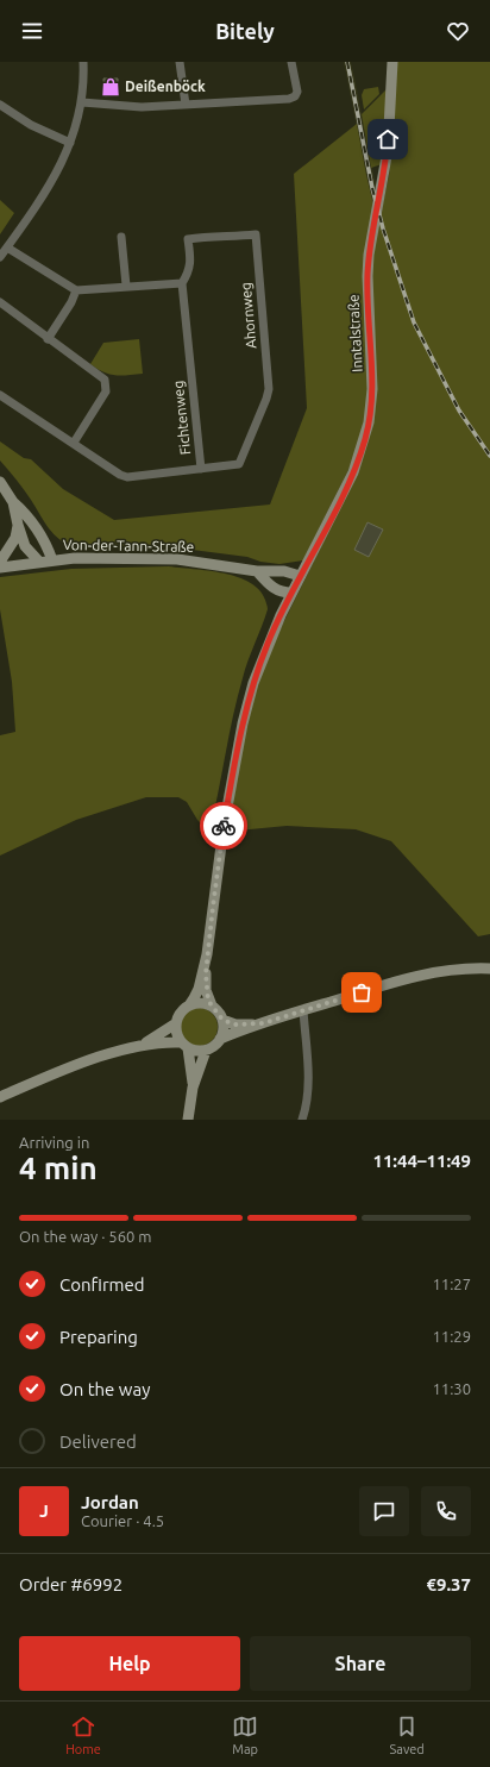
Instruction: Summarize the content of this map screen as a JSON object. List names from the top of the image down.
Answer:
{
  "streets": {
    "main road": ["Inntalstraße", "Von-der-Tann-Straße"],
    "street": ["Ahornweg", "Fichtenweg"]
  },
  "crossings": [
    ["Ahornweg", "Fichtenweg"],
    ["Inntalstraße", "Von-der-Tann-Straße"]
  ],
  "places": {
    "shop": ["Deißenböck"]
  },
  "page": {
    "header": "Bitely",
    "heading": ["4 min", "Arriving in", "11:44–11:49"],
    "panel": [
      "Jordan",
      "Courier · 4.5",
      "Order #6992",
      "€9.37"
    ],
    "bar": "On the way · 560 m",
    "list": [
      ["Confirmed", "11:27"],
      ["Preparing", "11:29"],
      ["On the way", "11:30"],
      "Delivered"
    ],
    "round": "J",
    "buttons": ["Help", "Share"],
    "tabs": ["Home", "Map", "Saved"]
  }
}
